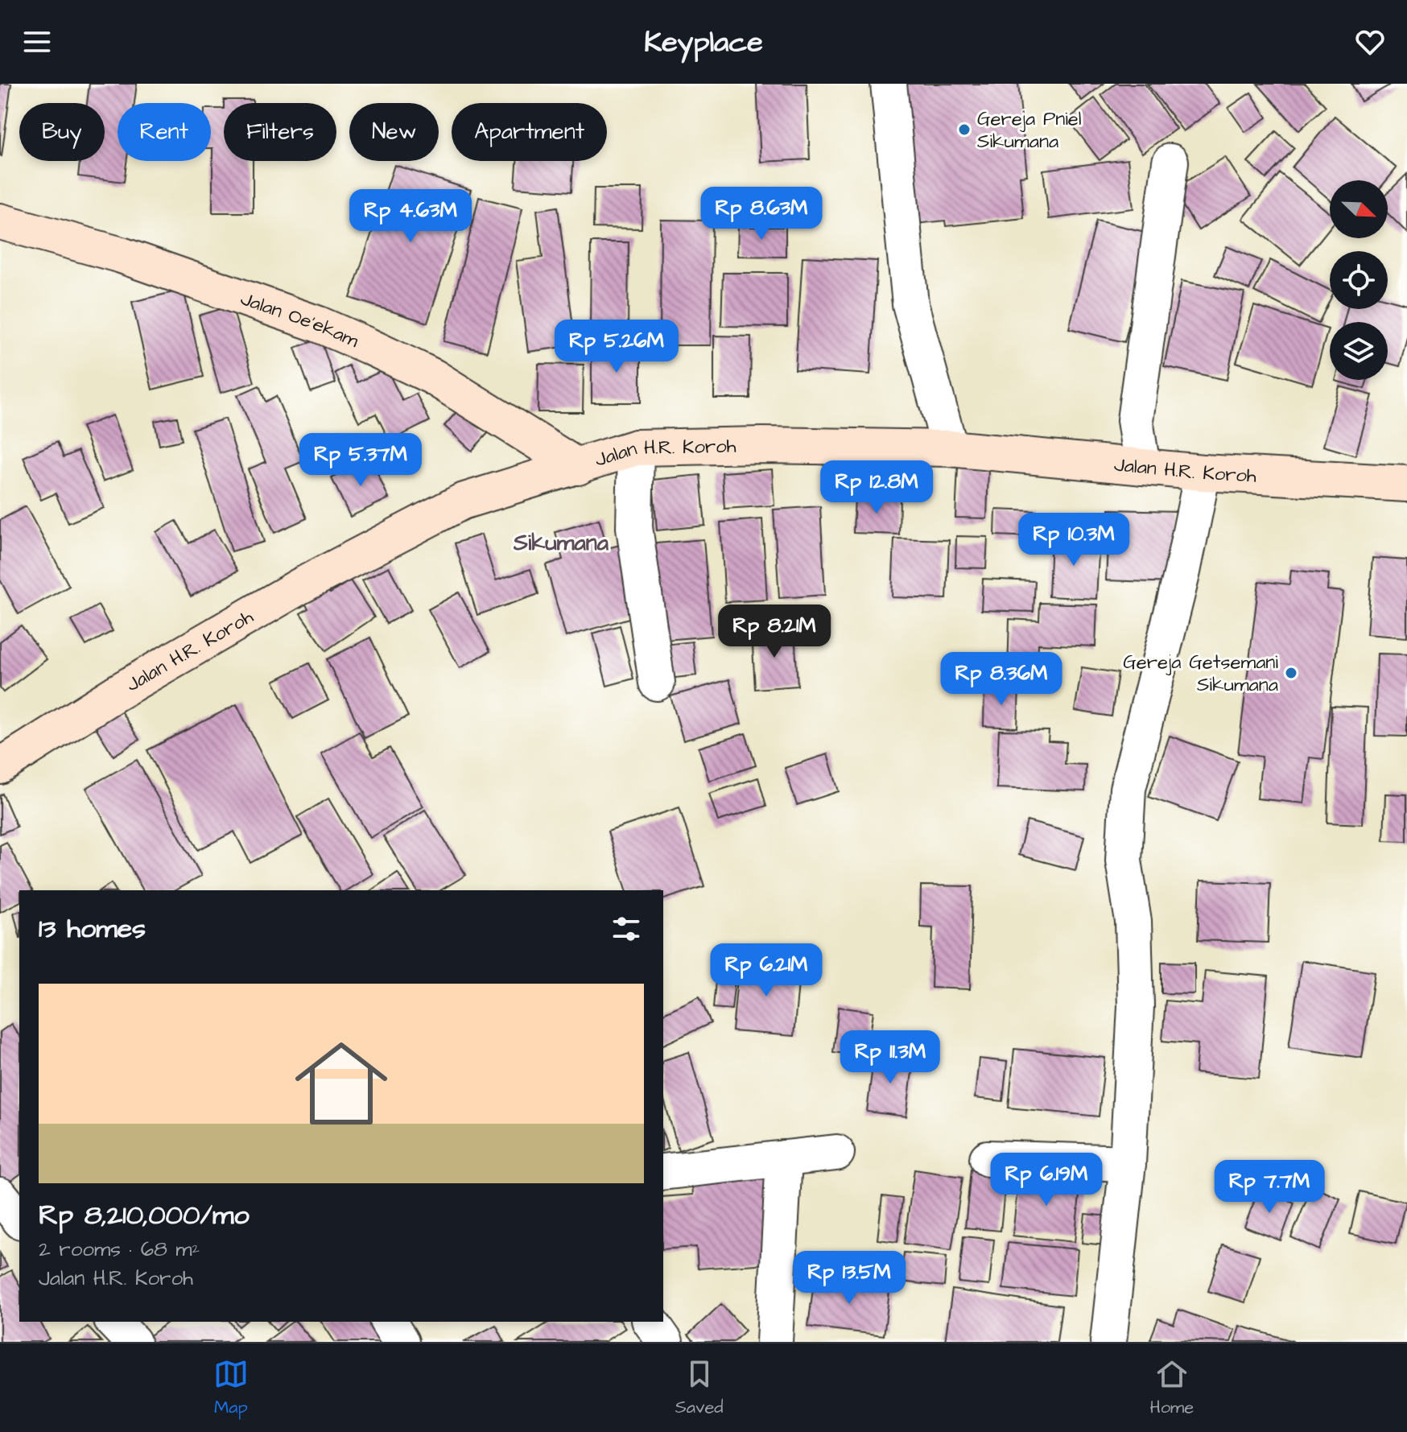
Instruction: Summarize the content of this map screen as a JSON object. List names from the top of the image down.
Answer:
{
  "streets": {
    "main road": ["Jalan Oe'ekam", "Jalan H.R. Koroh"]
  },
  "crossings": [
    ["Jalan Oe'ekam", "Jalan H.R. Koroh"]
  ],
  "districts": ["Sikumana"],
  "places": ["Gereja Pniel Sikumana", "Gereja Getsemani Sikumana"],
  "north": "bottom right",
  "page": {
    "header": "Keyplace",
    "chip": [
      "Buy",
      "Rent",
      "Filters",
      "New",
      "Apartment"
    ],
    "price": [
      "Rp 8.63M",
      "Rp 4.63M",
      "Rp 5.26M",
      "Rp 5.37M",
      "Rp 12.8M",
      "Rp 10.3M",
      "Rp 8.21M",
      "Rp 8.36M",
      "Rp 6.21M",
      "Rp 11.3M",
      "Rp 6.19M",
      "Rp 7.7M",
      "Rp 13.5M"
    ],
    "heading": "13 homes",
    "list": [
      {
        "name": "Rp 8,210,000/mo",
        "note": "2 rooms · 68 m² · Jalan H.R. Koroh"
      }
    ],
    "tabs": ["Map", "Saved", "Home"]
  }
}
